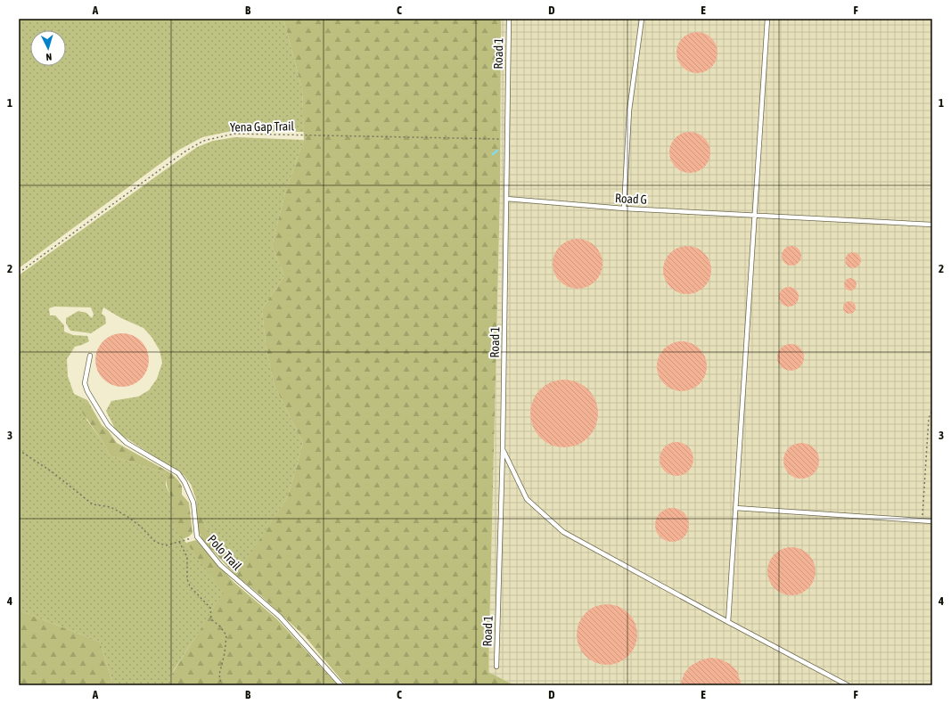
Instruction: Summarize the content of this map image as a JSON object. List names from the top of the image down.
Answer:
{
  "streets": {
    "lane": ["Road 1", "Road G", "Polo Trail"],
    "path": ["Yena Gap Trail"]
  },
  "crossings": [
    ["Road 1", "Yena Gap Trail"],
    ["Road 1", "Road G"]
  ],
  "north": "bottom",
  "grid": {
    "columns": [
      "A",
      "B",
      "C",
      "D",
      "E",
      "F"
    ],
    "rows": [
      "1",
      "2",
      "3",
      "4"
    ]
  }
}
